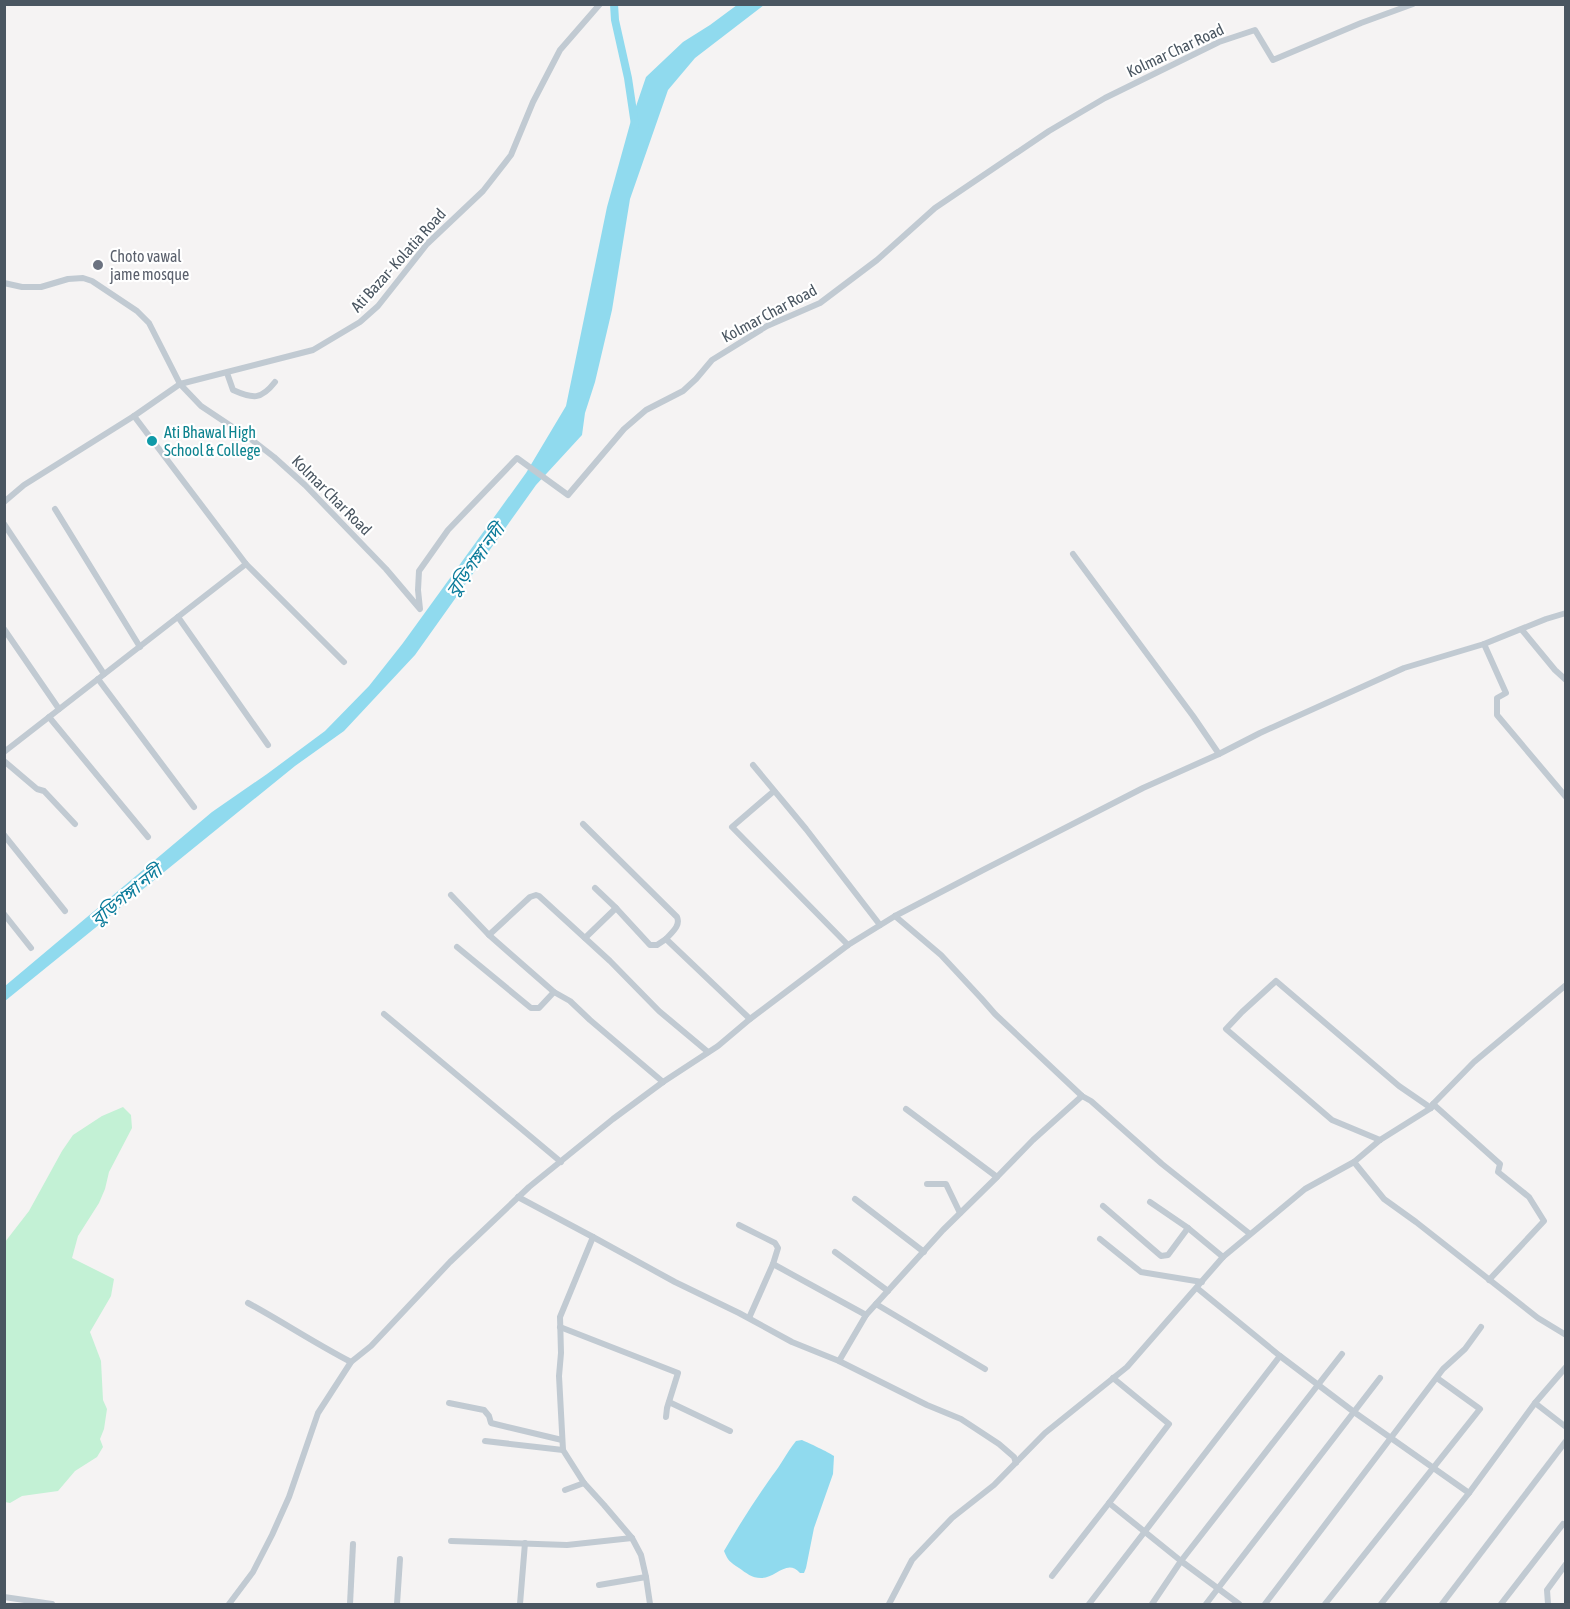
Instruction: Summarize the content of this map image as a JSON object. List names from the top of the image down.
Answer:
{
  "streets": {
    "street": ["Kolmar Char Road", "Ati Bazar- Kolatia Road"]
  },
  "crossings": [
    ["Kolmar Char Road", "Ati Bazar- Kolatia Road"]
  ],
  "water": ["বুড়িগঙ্গা নদী"],
  "places": ["Choto vawal jame mosque", "Ati Bhawal High School & College"]
}
